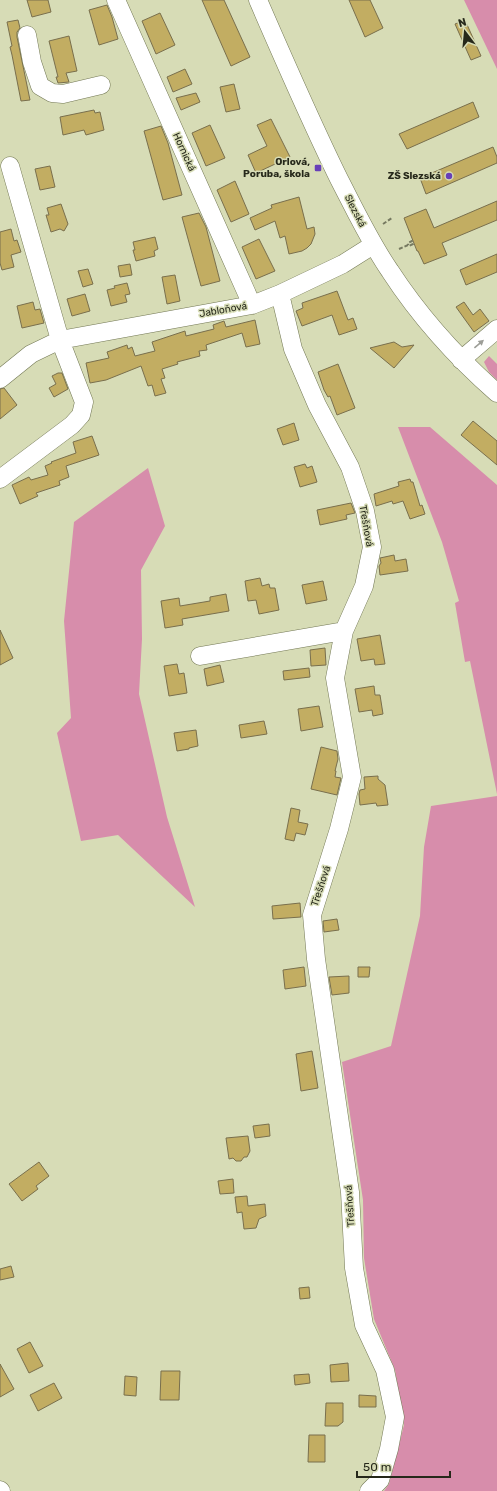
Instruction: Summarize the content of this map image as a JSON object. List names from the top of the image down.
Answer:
{
  "streets": {
    "street": [
      "Hornická",
      "Slezská",
      "Jabloňová",
      "Třešňová"
    ]
  },
  "crossings": [
    ["Hornická", "Jabloňová"],
    ["Slezská", "Jabloňová"],
    ["Jabloňová", "Třešňová"]
  ],
  "places": {
    "transit": ["Orlová, Poruba, škola"],
    "other": ["ZŠ Slezská"]
  },
  "scale_bar": "50 m",
  "north": "top"
}
